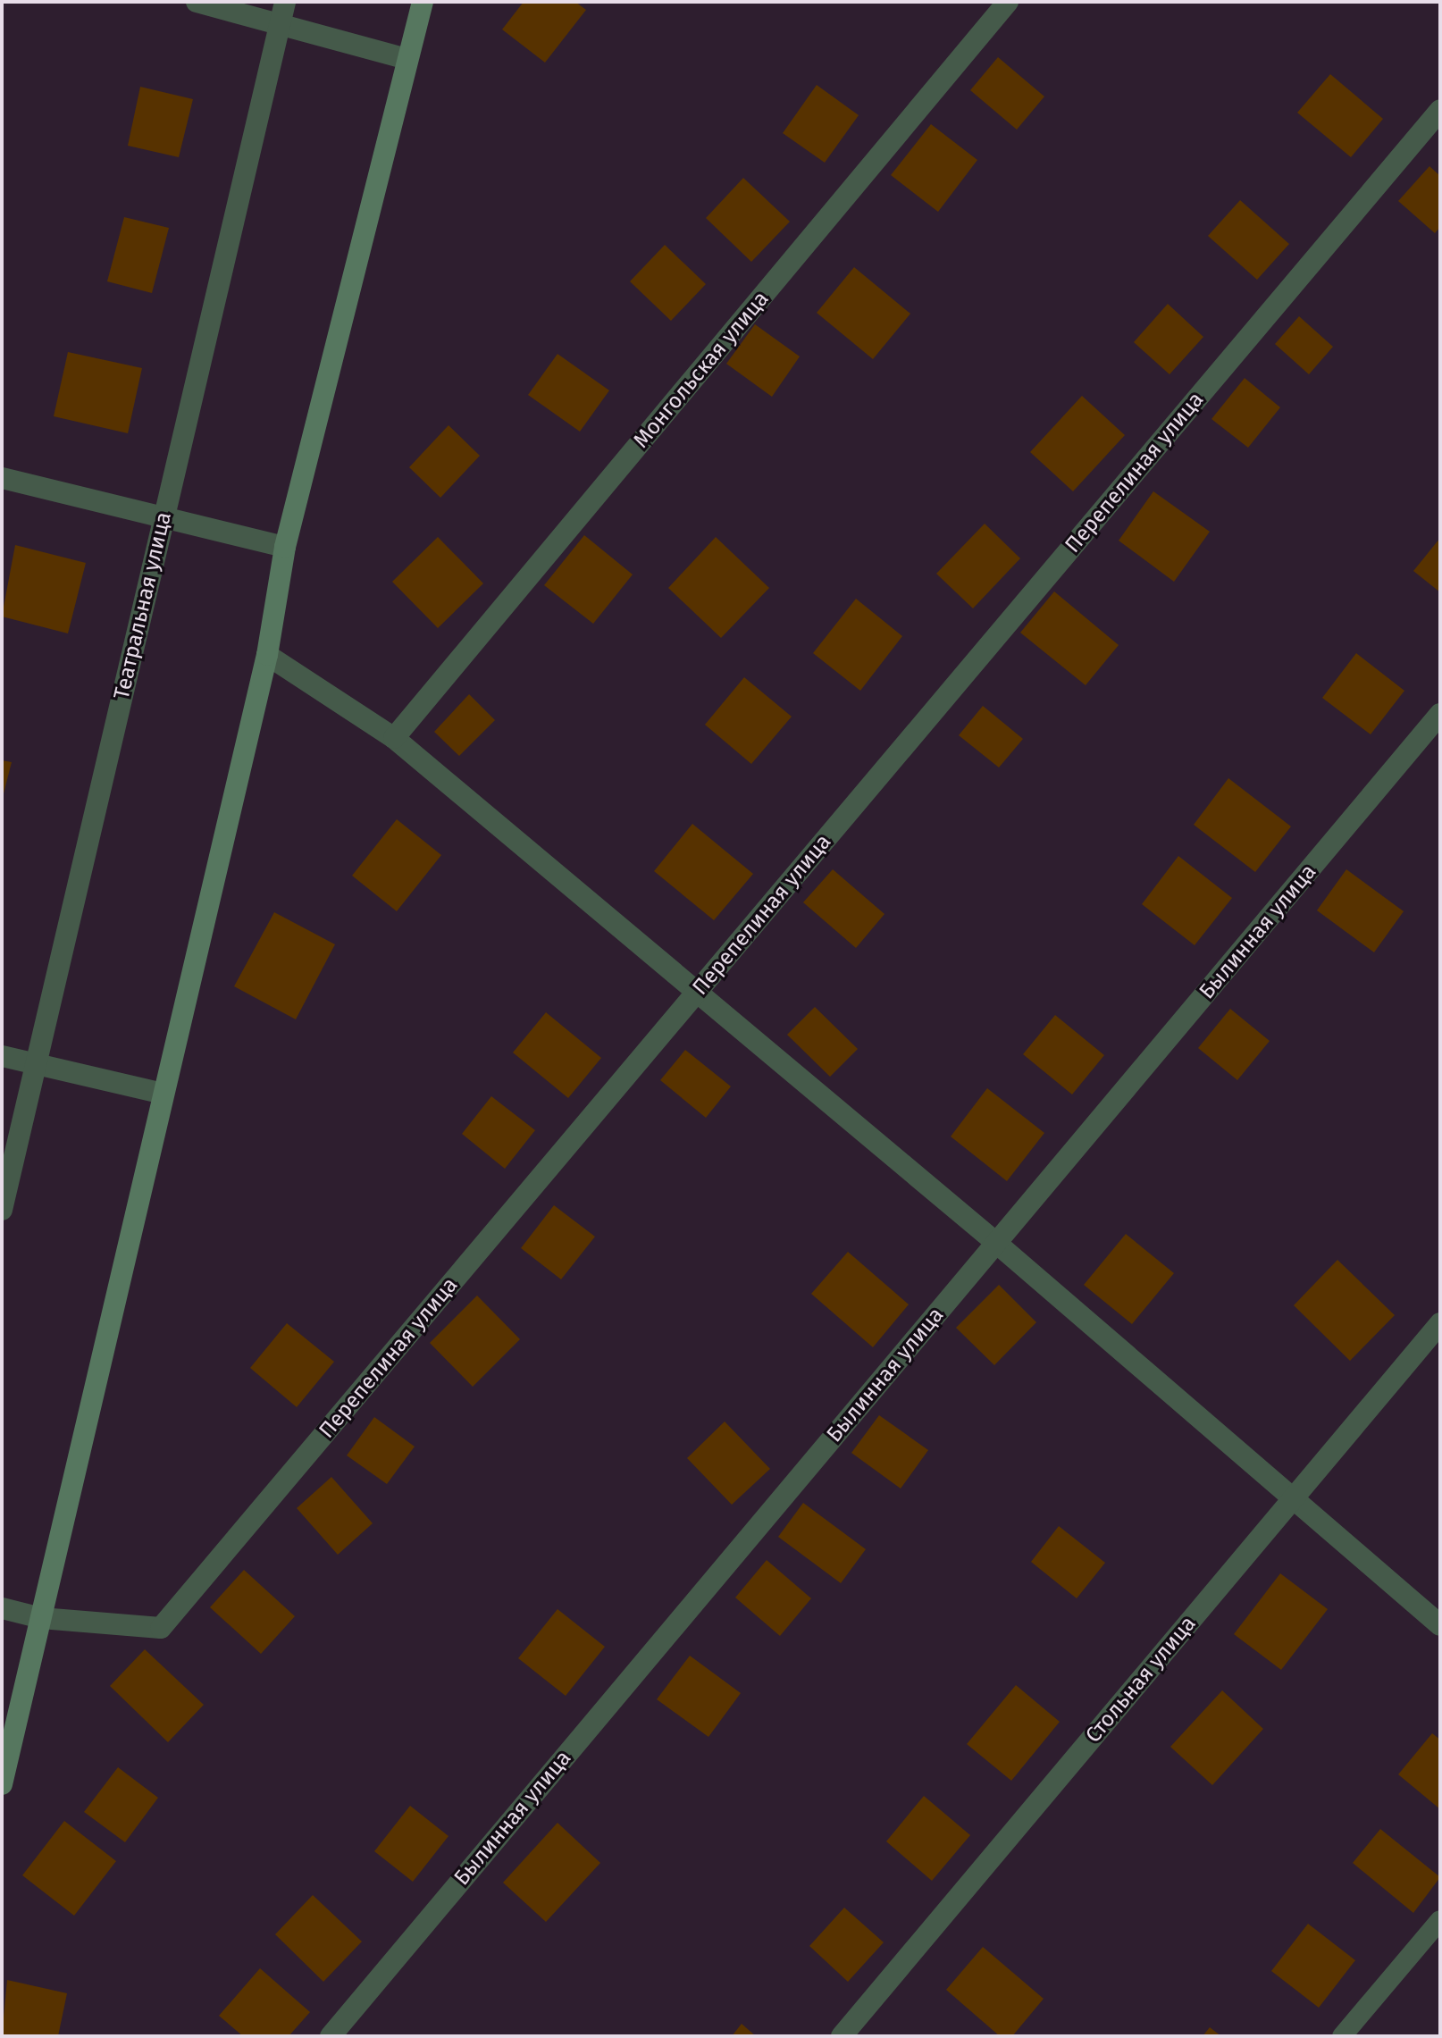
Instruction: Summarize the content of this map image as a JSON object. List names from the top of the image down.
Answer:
{
  "streets": {
    "street": [
      "Монгольская улица",
      "Перепелиная улица",
      "Театральная улица",
      "Былинная улица",
      "Стольная улица"
    ]
  }
}
